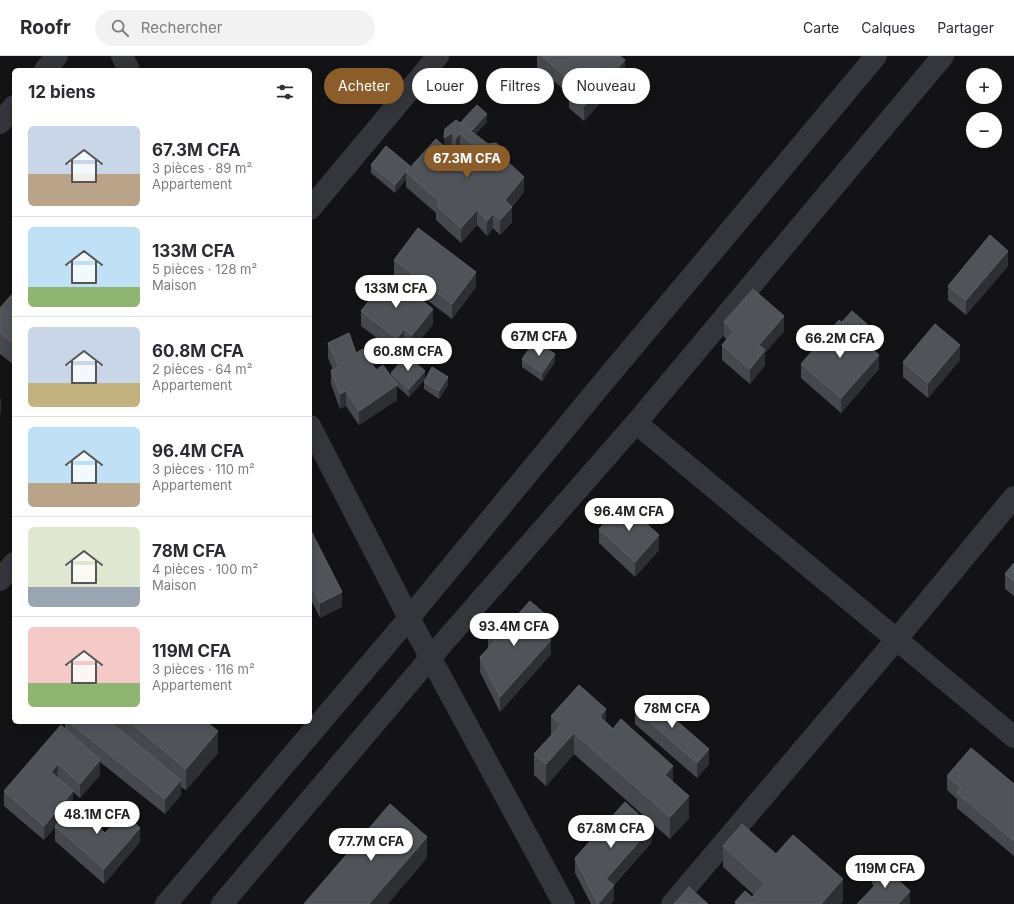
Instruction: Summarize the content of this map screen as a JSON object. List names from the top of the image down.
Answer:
{
  "page": {
    "header": "Roofr",
    "search": "Rechercher",
    "nav": ["Carte", "Calques", "Partager"],
    "map_buttons": ["+", "−"],
    "chip": [
      "Acheter",
      "Louer",
      "Filtres",
      "Nouveau"
    ],
    "heading": "12 biens",
    "list": [
      {
        "name": "67.3M CFA",
        "note": "3 pièces · 89 m² · Appartement"
      },
      {
        "name": "133M CFA",
        "note": "5 pièces · 128 m² · Maison"
      },
      {
        "name": "60.8M CFA",
        "note": "2 pièces · 64 m² · Appartement"
      },
      {
        "name": "96.4M CFA",
        "note": "3 pièces · 110 m² · Appartement"
      },
      {
        "name": "78M CFA",
        "note": "4 pièces · 100 m² · Maison"
      },
      {
        "name": "119M CFA",
        "note": "3 pièces · 116 m² · Appartement"
      }
    ],
    "price": [
      "67.3M CFA",
      "133M CFA",
      "67M CFA",
      "66.2M CFA",
      "60.8M CFA",
      "96.4M CFA",
      "93.4M CFA",
      "78M CFA",
      "48.1M CFA",
      "67.8M CFA",
      "77.7M CFA",
      "119M CFA"
    ]
  }
}
